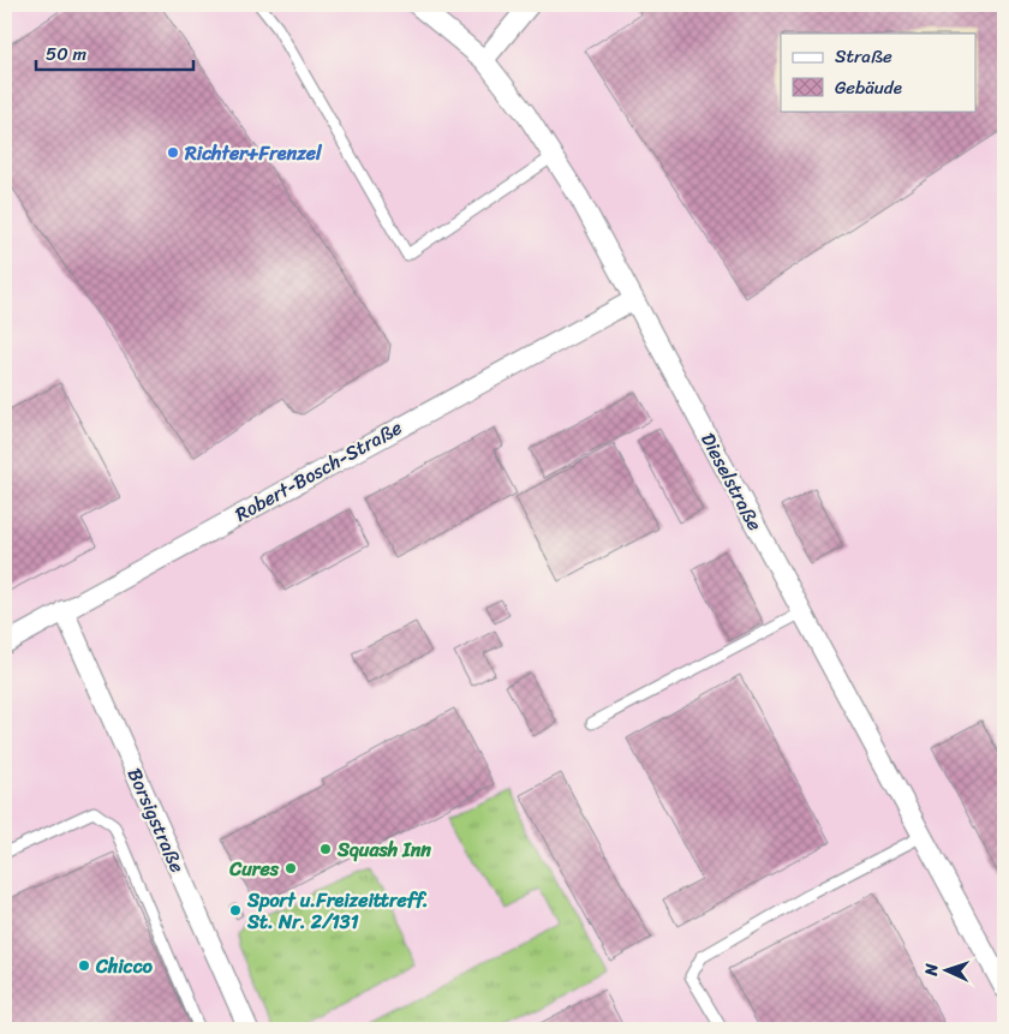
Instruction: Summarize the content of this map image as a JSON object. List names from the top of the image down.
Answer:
{
  "streets": {
    "street": ["Robert-Bosch-Straße", "Dieselstraße", "Borsigstraße"]
  },
  "crossings": [
    ["Robert-Bosch-Straße", "Dieselstraße"],
    ["Robert-Bosch-Straße", "Borsigstraße"]
  ],
  "places": [
    "Richter+Frenzel",
    "Squash Inn",
    "Cures",
    "Sport u.Freizeittreff. St. Nr. 2/131",
    "Chicco"
  ],
  "legend": ["Straße", "Gebäude"],
  "scale_bar": "50 m",
  "north": "left"
}
